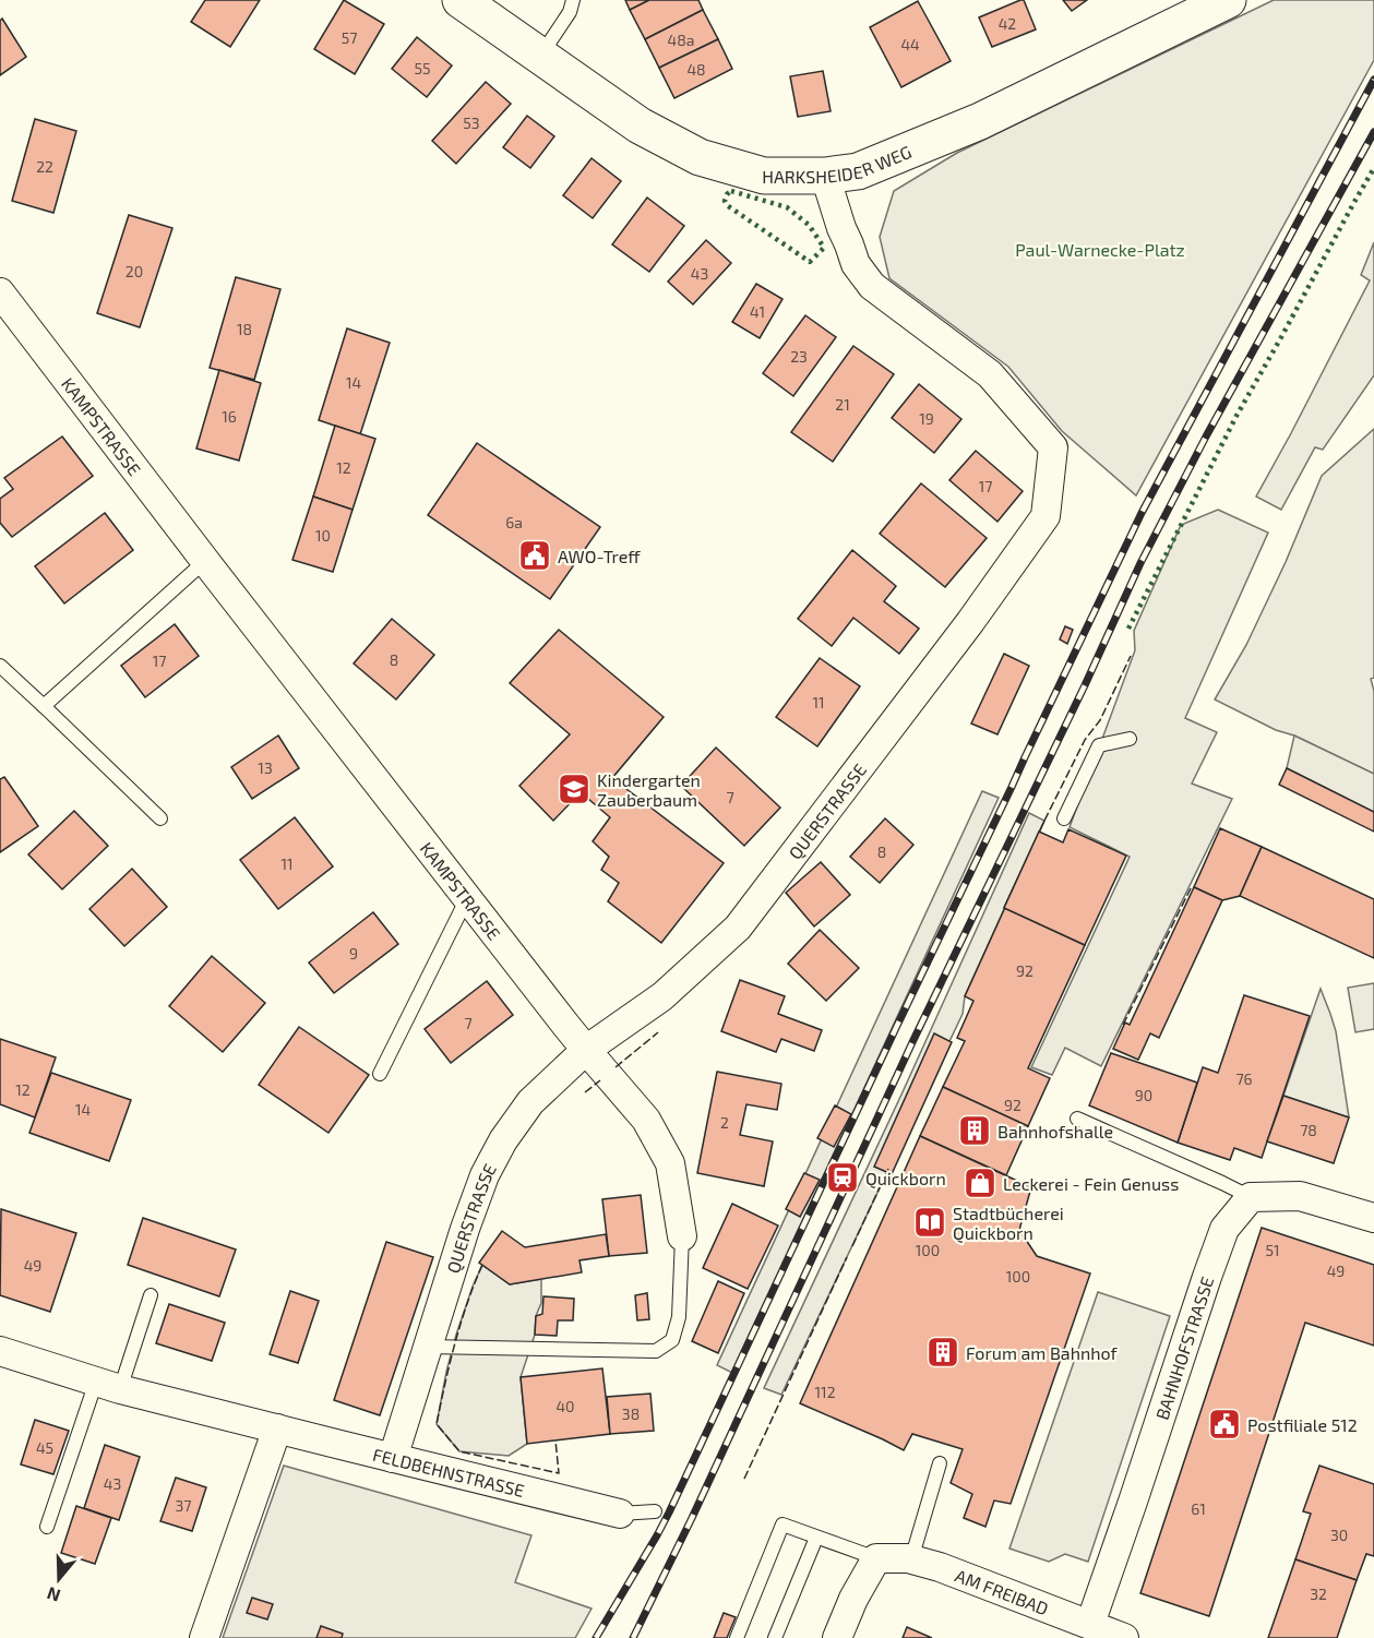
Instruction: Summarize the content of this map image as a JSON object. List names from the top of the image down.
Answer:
{
  "streets": {
    "main road": ["HARKSHEIDER WEG"],
    "street": [
      "KAMPSTRASSE",
      "QUERSTRASSE",
      "BAHNHOFSTRASSE",
      "FELDBEHNSTRASSE",
      "AM FREIBAD"
    ]
  },
  "crossings": [
    ["HARKSHEIDER WEG", "QUERSTRASSE"],
    ["KAMPSTRASSE", "QUERSTRASSE"],
    ["QUERSTRASSE", "FELDBEHNSTRASSE"],
    ["BAHNHOFSTRASSE", "AM FREIBAD"]
  ],
  "parks": ["Paul-Warnecke-Platz"],
  "places": {
    "public building": ["AWO-Treff", "Postfiliale 512"],
    "school or university": ["Kindergarten Zauberbaum"],
    "building": ["Bahnhofshalle", "Forum am Bahnhof"],
    "station": ["Quickborn"],
    "shop": ["Leckerei - Fein Genuss"],
    "library": ["Stadtbücherei Quickborn"]
  },
  "house_numbers": [
    "42",
    "57",
    "48a",
    "44",
    "55",
    "48",
    "53",
    "22",
    "20",
    "43",
    "41",
    "18",
    "23",
    "14",
    "21",
    "16",
    "19",
    "12",
    "17",
    "6a",
    "10",
    "8",
    "17",
    "11",
    "13",
    "7",
    "8",
    "11",
    "9",
    "92",
    "7",
    "76",
    "12",
    "90",
    "92",
    "14",
    "2",
    "78",
    "100",
    "51",
    "49",
    "49",
    "100",
    "112",
    "40",
    "38",
    "45",
    "43",
    "37",
    "61",
    "30",
    "32"
  ],
  "north": "bottom"
}
